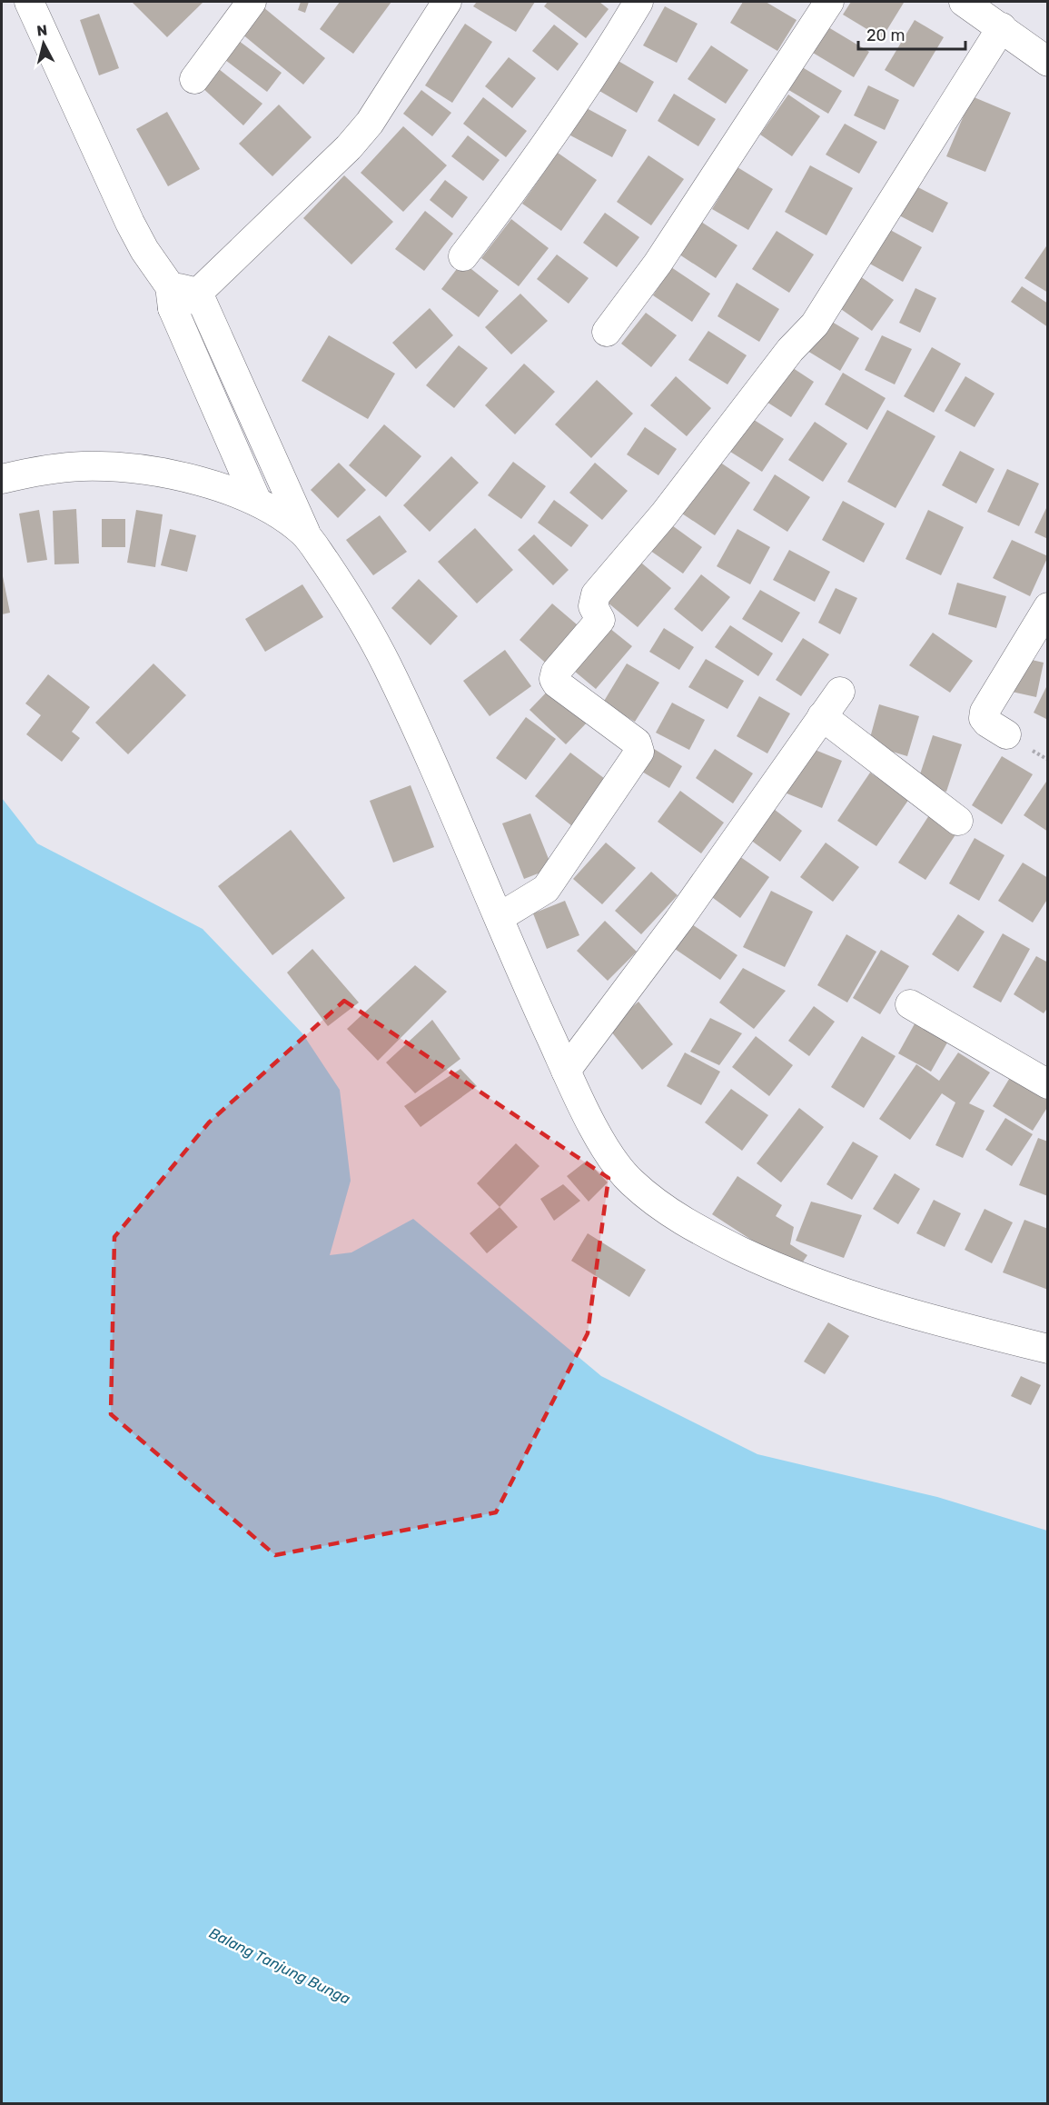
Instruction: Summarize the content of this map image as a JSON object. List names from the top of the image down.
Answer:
{
  "water": ["Balang Tanjung Bunga"],
  "scale_bar": "20 m",
  "north": "top"
}
